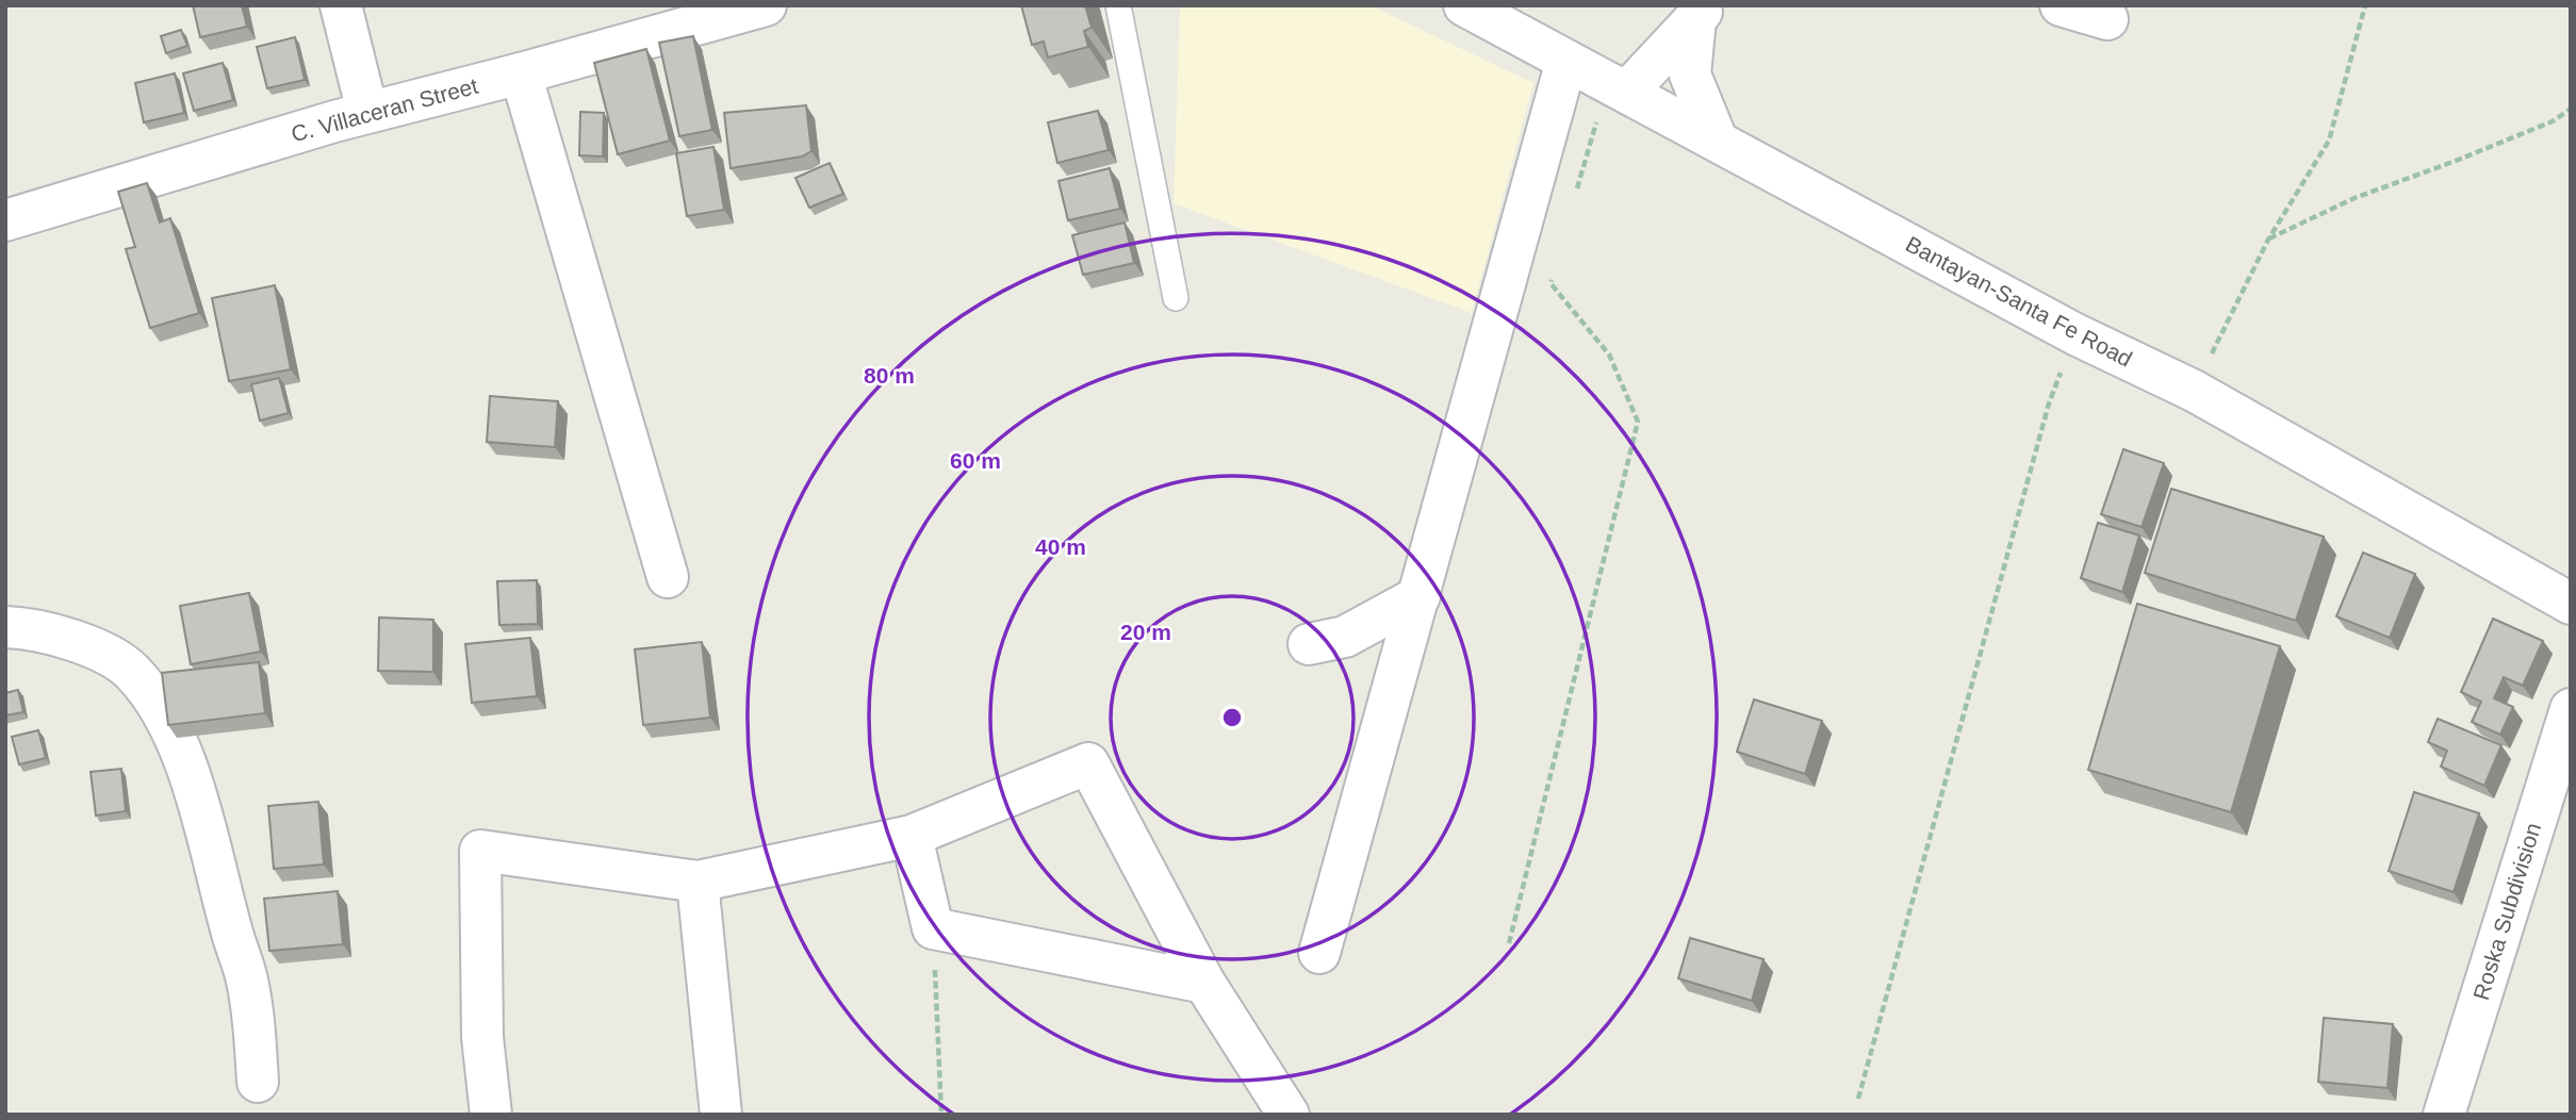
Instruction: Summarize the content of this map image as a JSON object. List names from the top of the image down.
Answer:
{
  "streets": {
    "street": ["C. Villaceran Street", "Bantayan-Santa Fe Road", "Roska Subdivision"]
  },
  "rings": [
    "80 m",
    "60 m",
    "40 m",
    "20 m"
  ]
}
